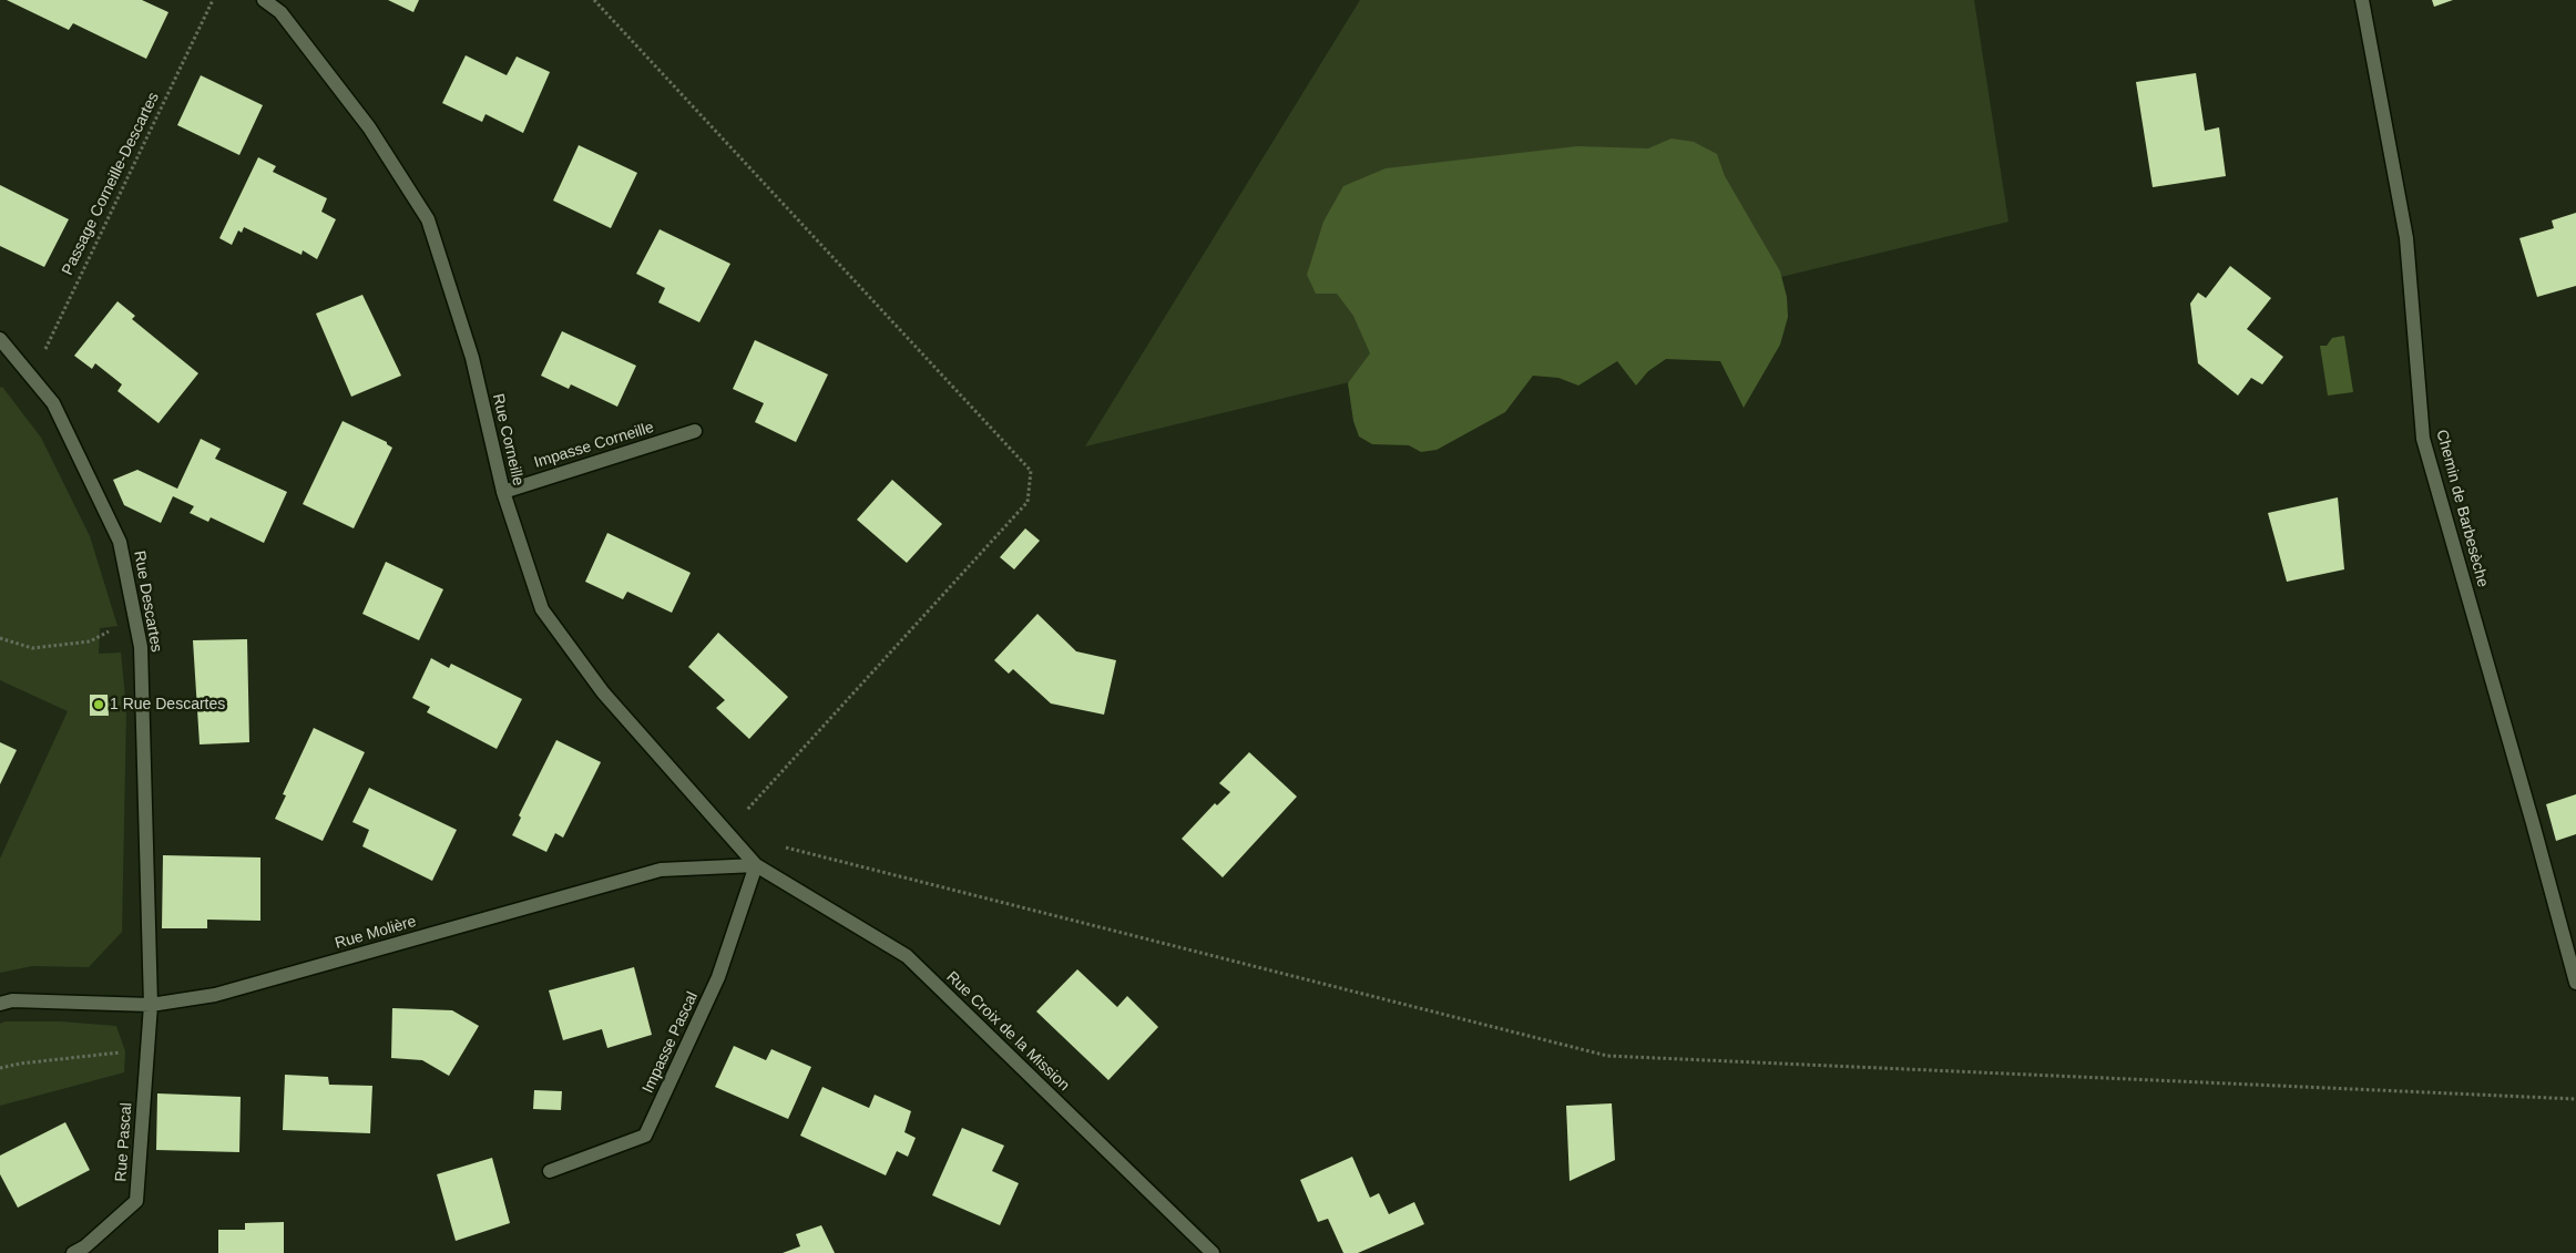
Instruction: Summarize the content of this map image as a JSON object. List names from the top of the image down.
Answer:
{
  "streets": {
    "street": [
      "Rue Corneille",
      "Impasse Corneille",
      "Chemin de Barbesèche",
      "Rue Descartes",
      "Rue Molière",
      "Rue Croix de la Mission",
      "Impasse Pascal",
      "Rue Pascal"
    ],
    "path": ["Passage Corneille-Descartes"]
  },
  "crossings": [
    ["Passage Corneille-Descartes", "Rue Descartes"],
    ["Rue Corneille", "Impasse Corneille"],
    ["Rue Corneille", "Rue Molière"],
    ["Rue Corneille", "Rue Croix de la Mission"],
    ["Rue Corneille", "Impasse Pascal"],
    ["Rue Descartes", "Rue Molière"],
    ["Rue Descartes", "Rue Pascal"],
    ["Rue Molière", "Rue Croix de la Mission"],
    ["Rue Molière", "Impasse Pascal"],
    ["Rue Molière", "Rue Pascal"],
    ["Rue Croix de la Mission", "Impasse Pascal"]
  ],
  "places": ["1 Rue Descartes"]
}
